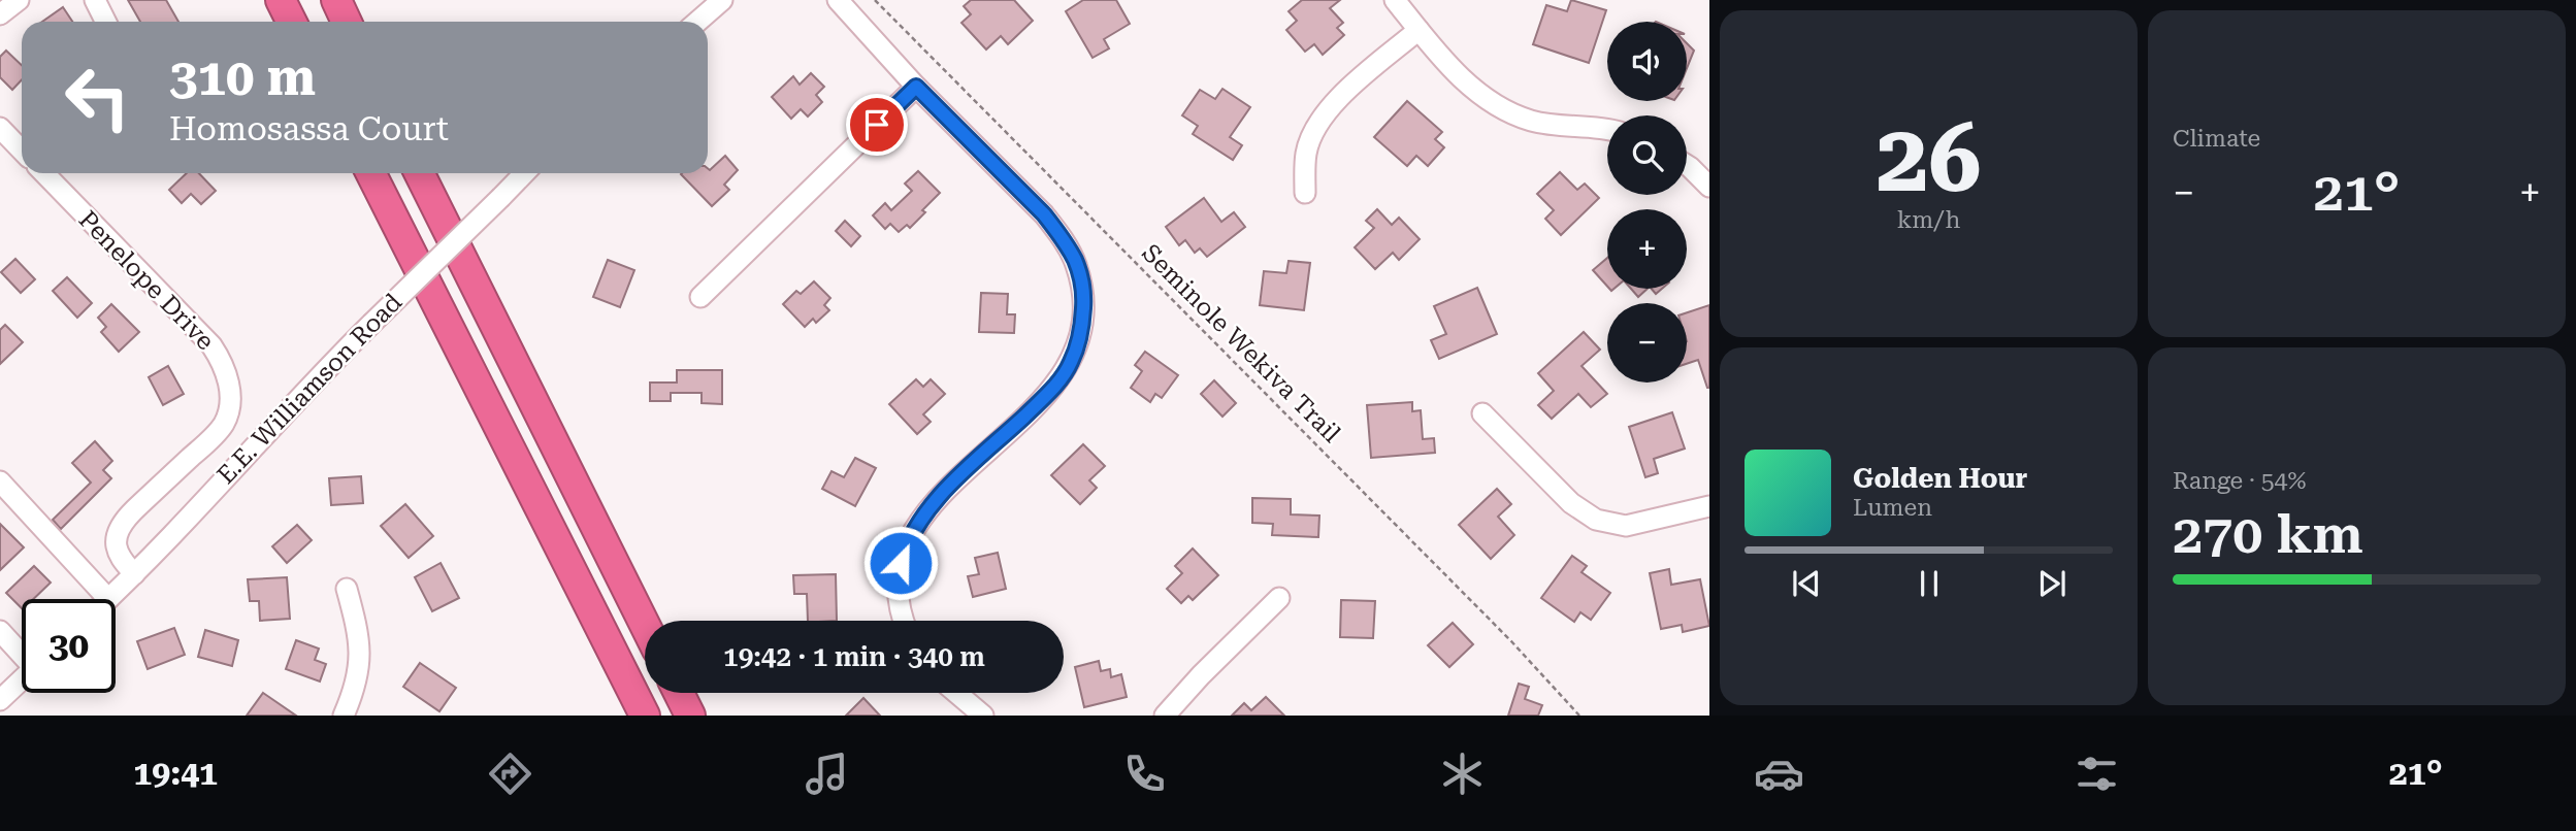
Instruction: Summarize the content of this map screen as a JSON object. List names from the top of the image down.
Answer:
{
  "streets": {
    "street": ["Penelope Drive", "E.E. Williamson Road"],
    "path": ["Seminole Wekiva Trail"]
  },
  "crossings": [
    ["Penelope Drive", "E.E. Williamson Road"]
  ],
  "page": {
    "tile": [
      ["26", "km/h"],
      "Climate",
      ["Range · 54%", "270 km"]
    ],
    "map_buttons": ["+", "−"],
    "turn": ["310 m", "Homosassa Court"],
    "heat": ["−", "21°", "+"],
    "song": ["Golden Hour", "Lumen"],
    "limit": "30",
    "trip": "19:42 · 1 min · 340 m",
    "tabs": ["19:41", "21°"]
  }
}
